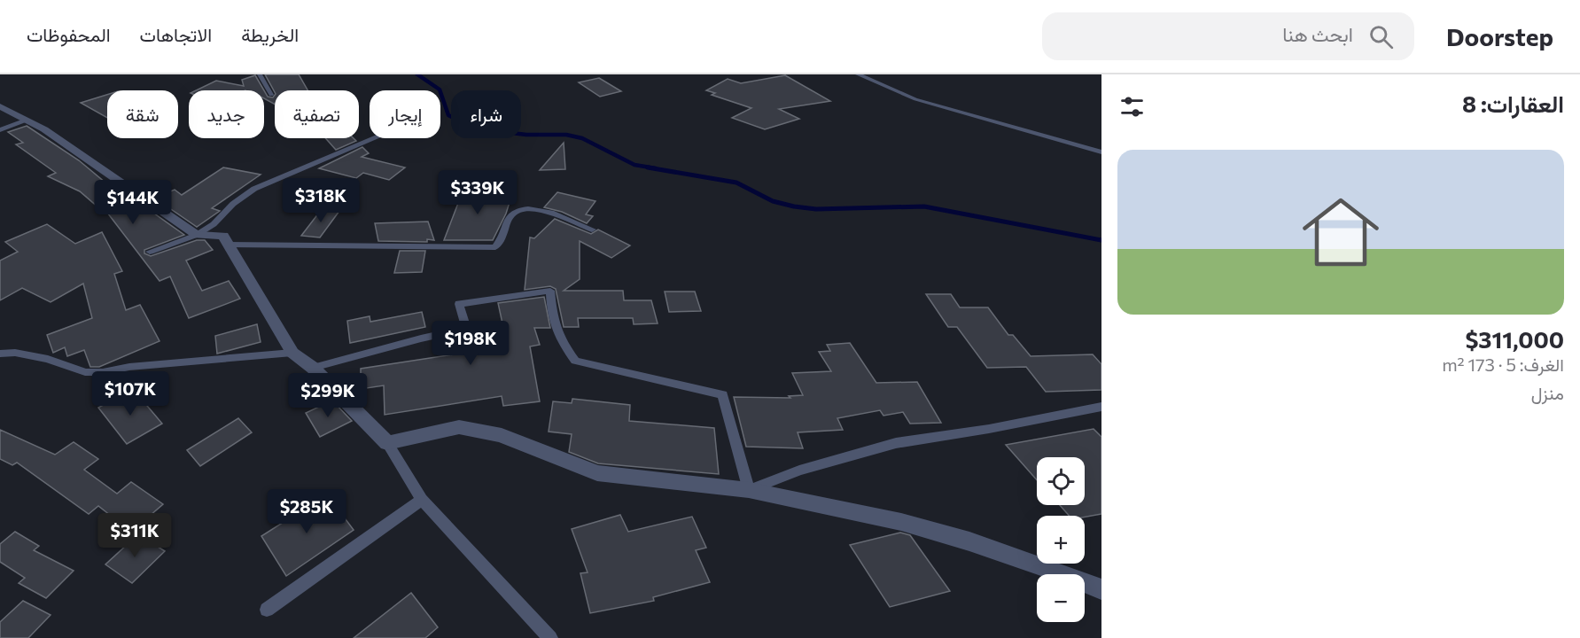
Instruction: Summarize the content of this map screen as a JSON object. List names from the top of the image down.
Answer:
{
  "page": {
    "header": "Doorstep",
    "search": "ابحث هنا",
    "nav": ["الخريطة", "الاتجاهات", "المحفوظات"],
    "heading": "العقارات: 8",
    "chip": [
      "شراء",
      "إيجار",
      "تصفية",
      "جديد",
      "شقة"
    ],
    "list": [
      {
        "name": "$311,000",
        "note": "الغرف: 5 · 173 m² · منزل"
      }
    ],
    "price": [
      "$339K",
      "$318K",
      "$144K",
      "$198K",
      "$107K",
      "$299K",
      "$285K",
      "$311K"
    ],
    "map_buttons": ["+", "−"]
  }
}
